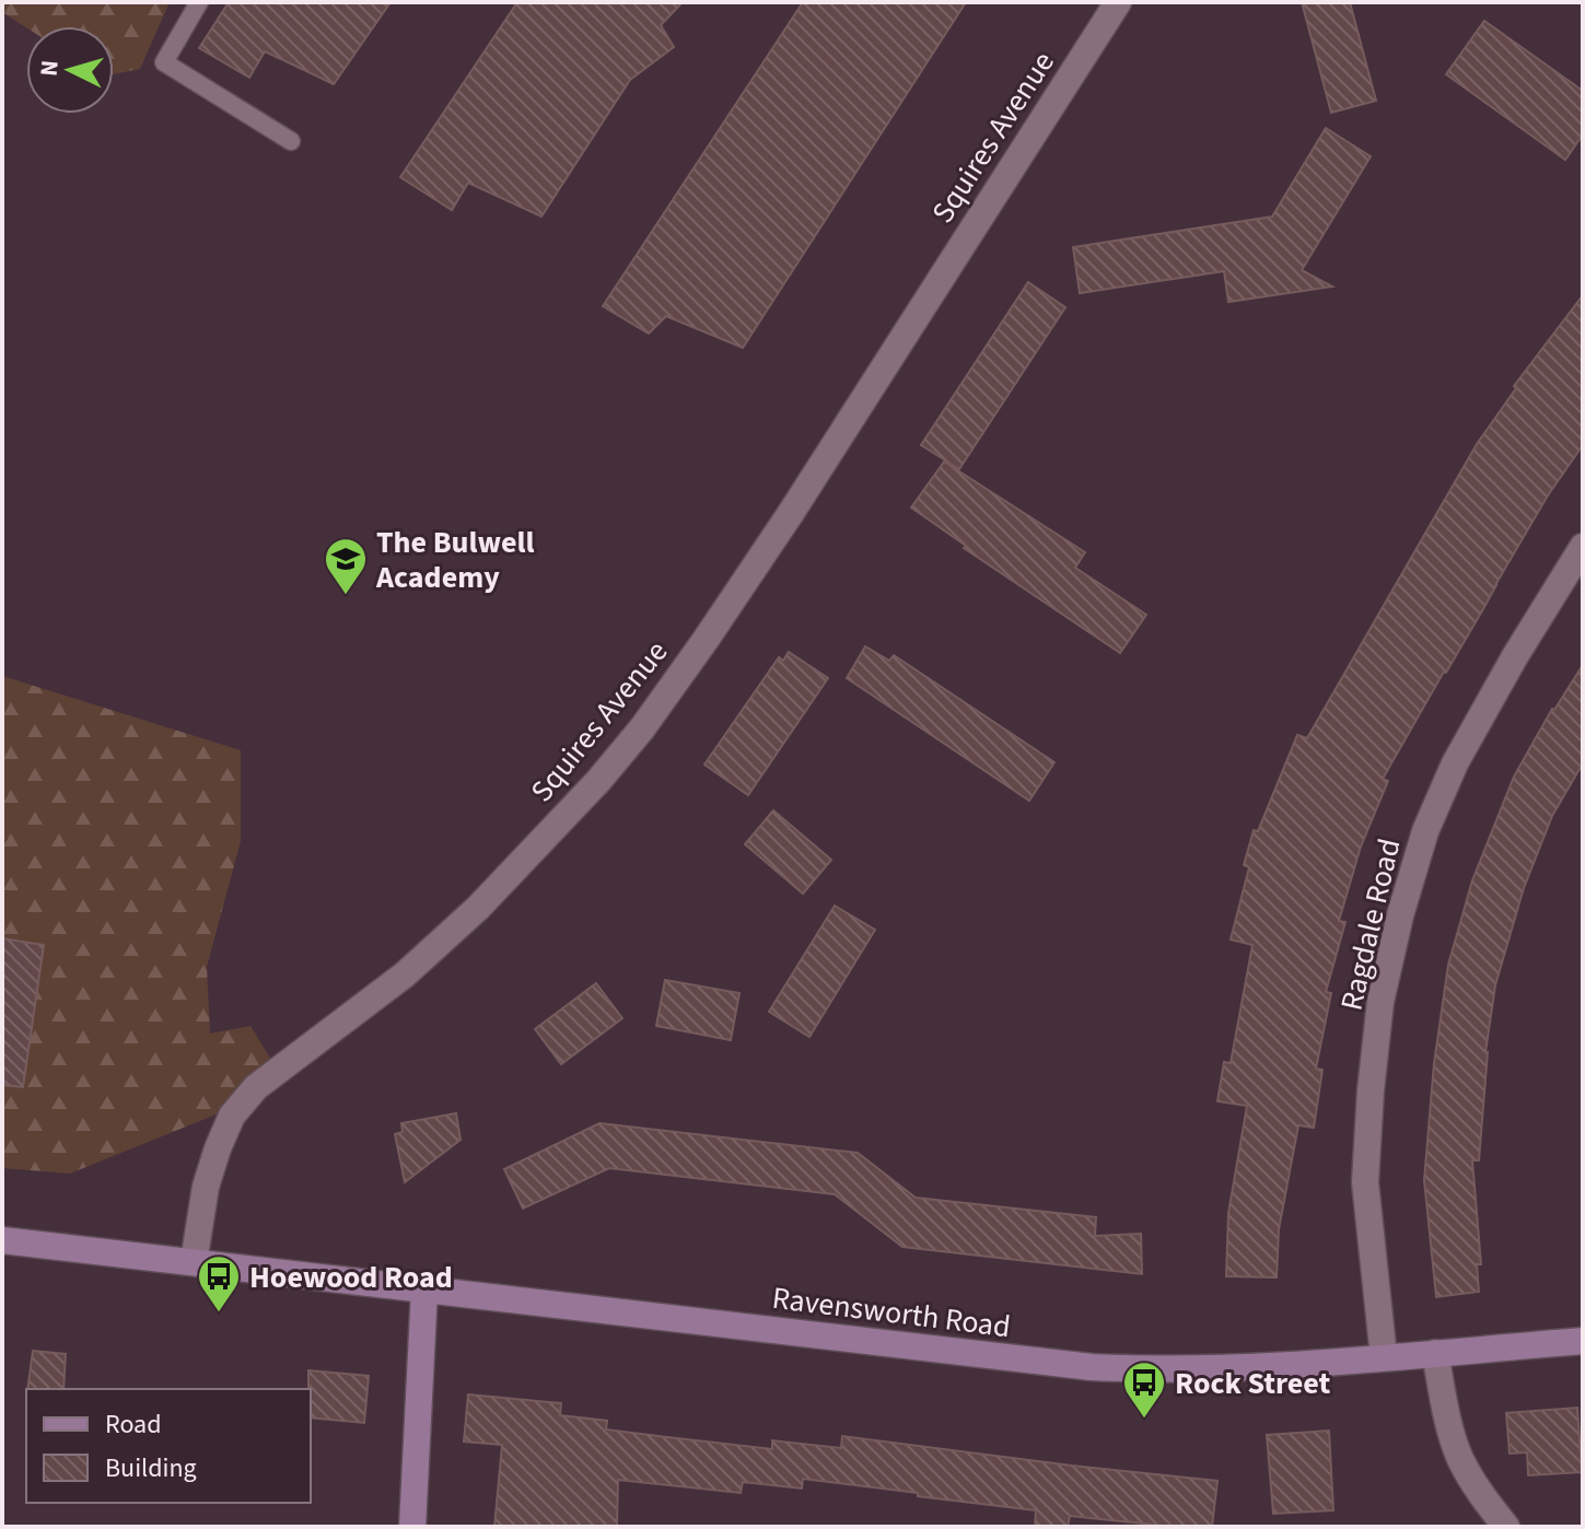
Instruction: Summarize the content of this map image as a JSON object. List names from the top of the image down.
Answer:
{
  "streets": {
    "street": ["Squires Avenue", "Ragdale Road", "Ravensworth Road"]
  },
  "crossings": [
    ["Squires Avenue", "Ravensworth Road"],
    ["Ragdale Road", "Ravensworth Road"]
  ],
  "places": {
    "school or university": ["The Bulwell Academy"],
    "bus stop": ["Hoewood Road", "Rock Street"]
  },
  "legend": ["Road", "Building"],
  "north": "left"
}
